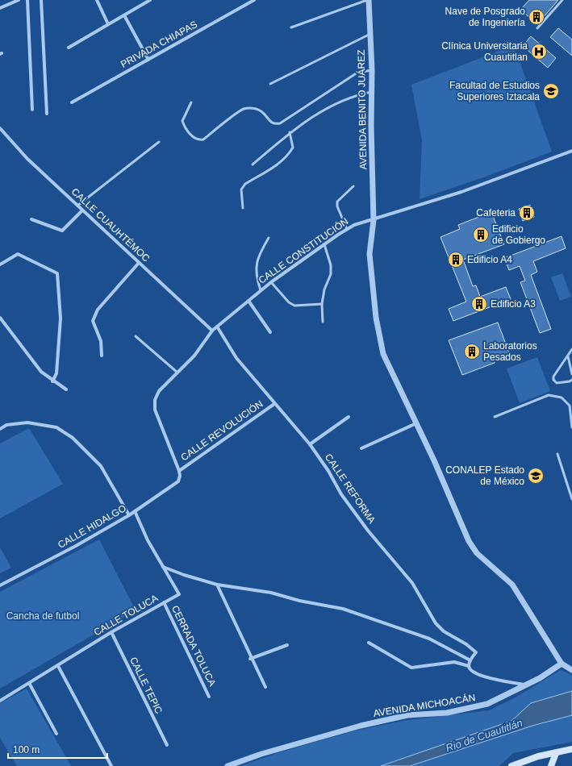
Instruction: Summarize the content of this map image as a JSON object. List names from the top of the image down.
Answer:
{
  "streets": {
    "street": [
      "PRIVADA CHIAPAS",
      "AVENIDA BENITO JUÁREZ",
      "CALLE CUAUHTÉMOC",
      "CALLE CONSTITUCIÓN",
      "CALLE REVOLUCIÓN",
      "CALLE REFORMA",
      "CALLE HIDALGO",
      "CALLE TOLUCA",
      "CERRADA TOLUCA",
      "CALLE TEPIC",
      "AVENIDA MICHOACÁN"
    ]
  },
  "crossings": [
    ["AVENIDA BENITO JUÁREZ", "CALLE CONSTITUCIÓN"],
    ["AVENIDA BENITO JUÁREZ", "AVENIDA MICHOACÁN"],
    ["CALLE CUAUHTÉMOC", "CALLE CONSTITUCIÓN"],
    ["CALLE CONSTITUCIÓN", "CALLE REVOLUCIÓN"],
    ["CALLE CONSTITUCIÓN", "CALLE REFORMA"],
    ["CALLE CONSTITUCIÓN", "CALLE HIDALGO"],
    ["CALLE REVOLUCIÓN", "CALLE REFORMA"],
    ["CALLE REVOLUCIÓN", "CALLE HIDALGO"],
    ["CALLE HIDALGO", "CALLE TOLUCA"],
    ["CALLE TOLUCA", "CERRADA TOLUCA"],
    ["CALLE TOLUCA", "CALLE TEPIC"]
  ],
  "water": ["Rio de Cuautitlán"],
  "parks": ["Cancha de futbol"],
  "places": {
    "building": [
      "Nave de Posgrado de Ingeniería",
      "Cafeteria",
      "Edificio de Gobiergo",
      "Edificio A4",
      "Edificio A3",
      "Laboratorios Pesados"
    ],
    "hospital": ["Clínica Universitaria Cuautitlan"],
    "school or university": ["Facultad de Estudios Superiores Iztacala", "CONALEP Estado de México"]
  },
  "scale_bar": "100 m"
}
